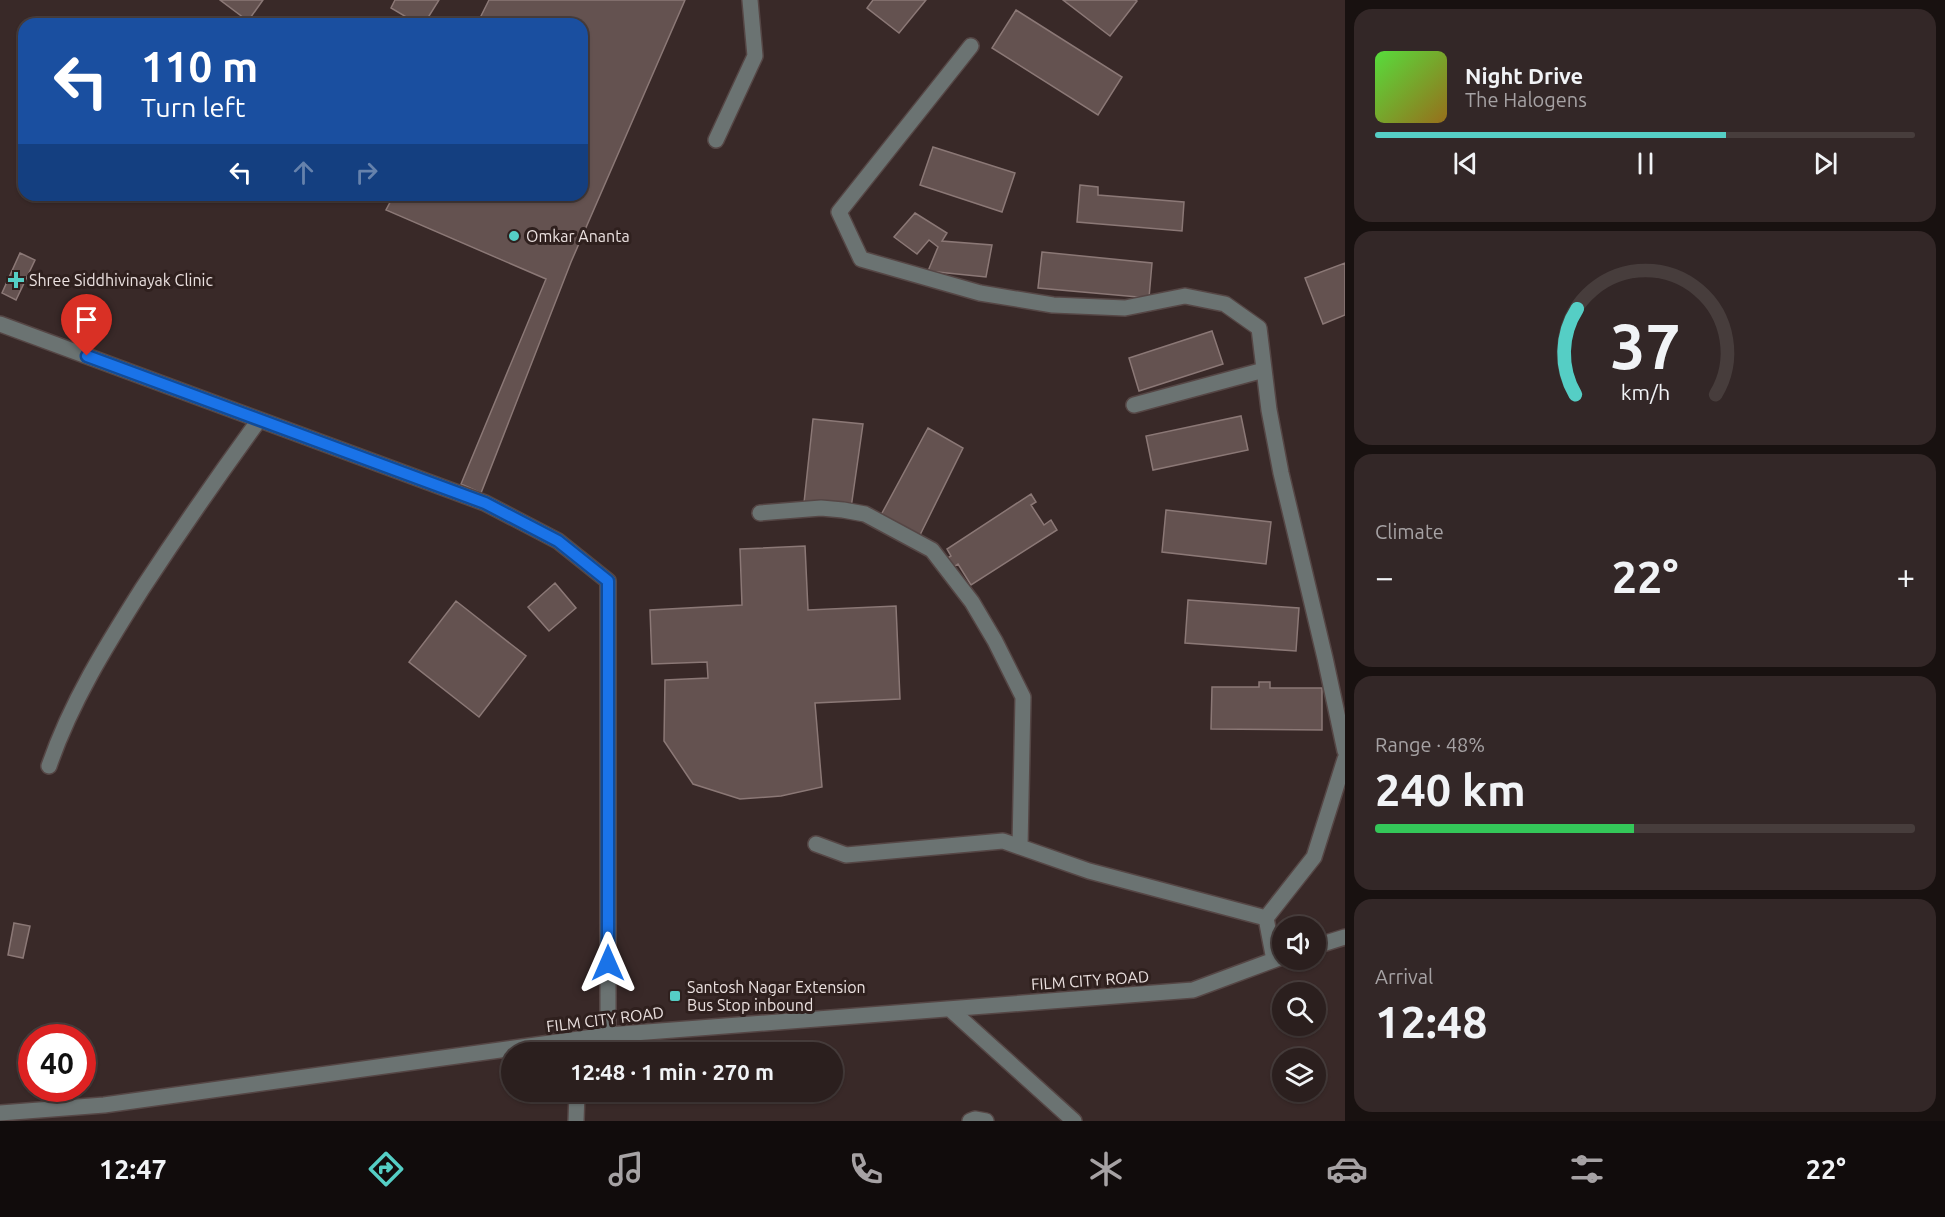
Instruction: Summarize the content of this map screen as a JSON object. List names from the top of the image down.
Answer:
{
  "streets": {
    "street": ["FILM CITY ROAD"]
  },
  "places": {
    "other": ["Omkar Ananta"],
    "health": ["Shree Siddhivinayak Clinic"],
    "transit": ["Santosh Nagar Extension Bus Stop inbound"]
  },
  "page": {
    "turn": ["110 m", "Turn left"],
    "song": ["Night Drive", "The Halogens"],
    "tile": [
      "Climate",
      ["Range · 48%", "240 km"],
      ["Arrival", "12:48"]
    ],
    "heat": ["−", "22°", "+"],
    "limit": "40",
    "trip": "12:48 · 1 min · 270 m",
    "tabs": ["12:47", "22°"],
    "gauge": ["37", "km/h"]
  }
}
